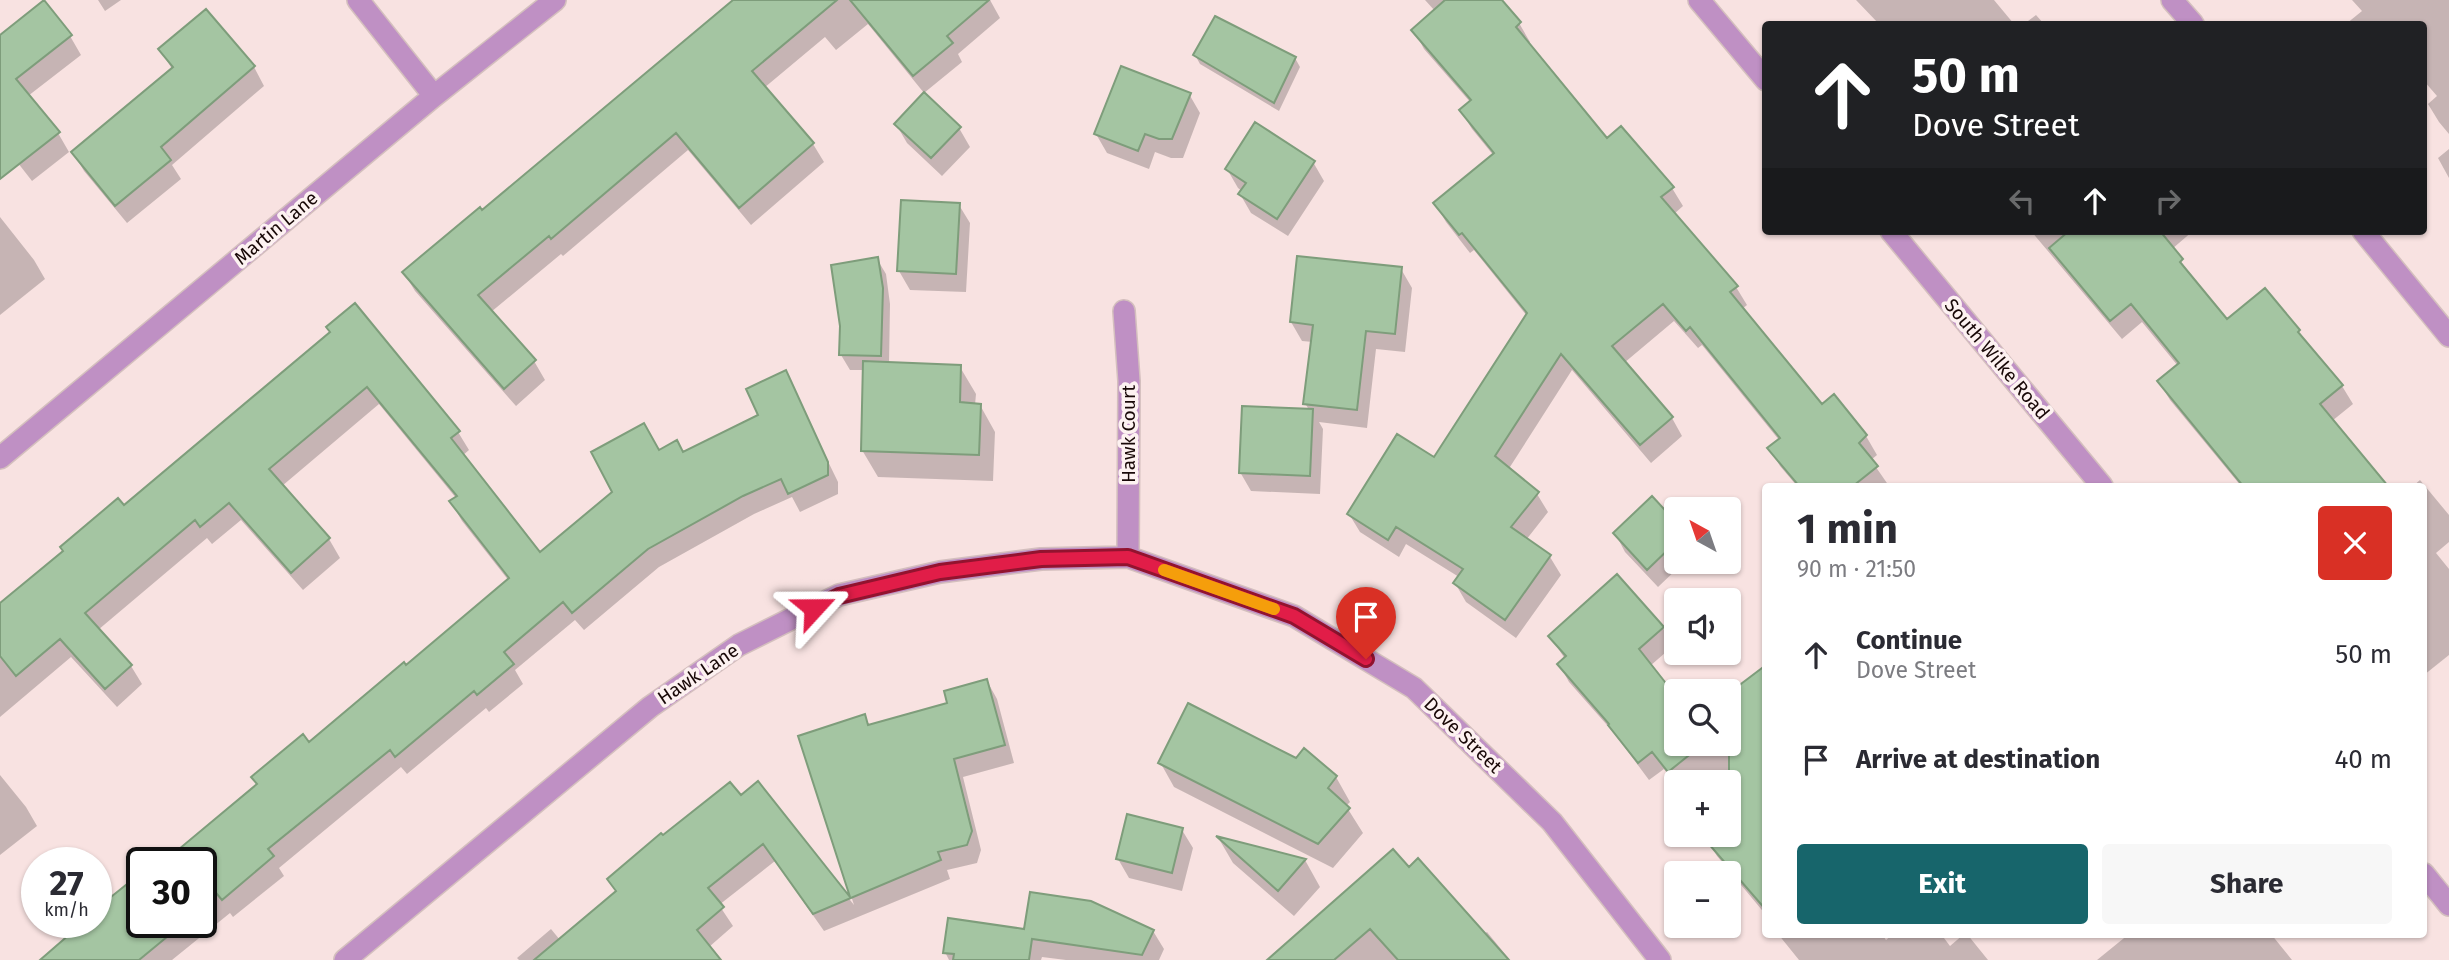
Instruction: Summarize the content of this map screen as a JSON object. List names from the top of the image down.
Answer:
{
  "streets": {
    "street": [
      "Martin Lane",
      "South Wilke Road",
      "Hawk Court",
      "Hawk Lane",
      "Dove Street"
    ]
  },
  "crossings": [
    ["Hawk Court", "Hawk Lane"],
    ["Hawk Court", "Dove Street"],
    ["Hawk Lane", "Dove Street"]
  ],
  "north": "top left",
  "page": {
    "turn": ["50 m", "Dove Street"],
    "heading": ["1 min", "90 m · 21:50"],
    "map_buttons": ["+", "−"],
    "list": [
      {
        "name": "Continue",
        "note": "Dove Street",
        "value": "50 m"
      },
      {
        "name": "Arrive at destination",
        "value": "40 m"
      }
    ],
    "buttons": ["Exit", "Share"],
    "speed": "27 km/h",
    "limit": "30"
  }
}
